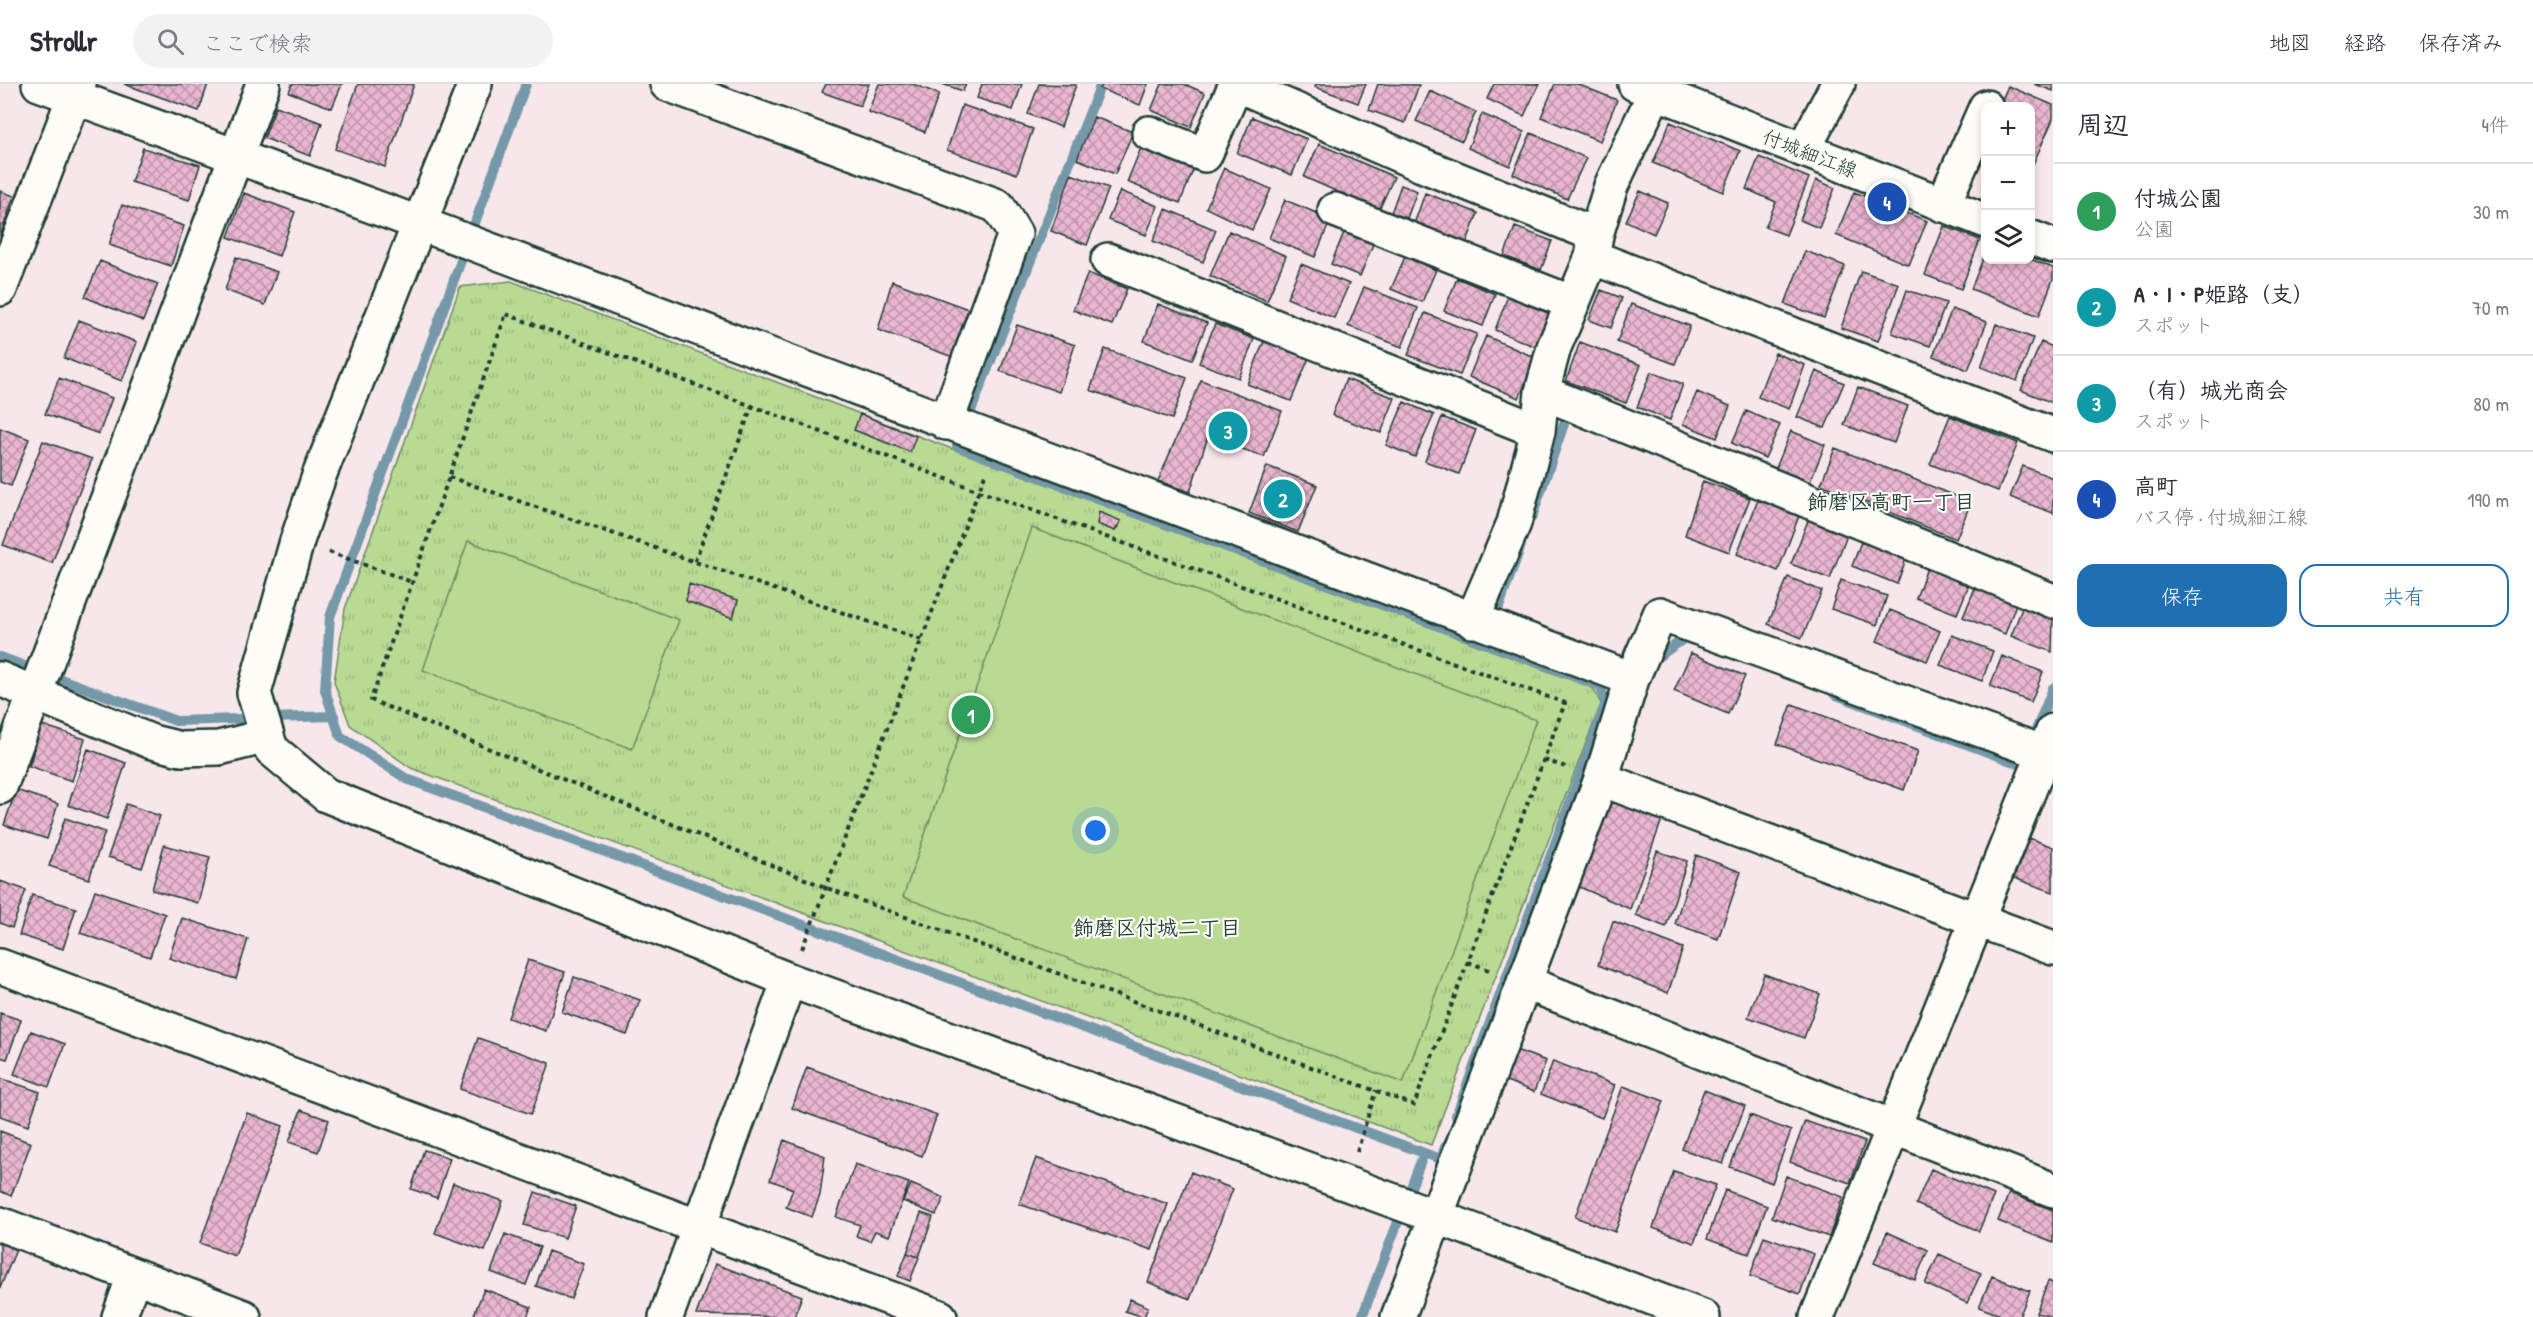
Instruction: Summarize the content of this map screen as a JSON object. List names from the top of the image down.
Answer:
{
  "streets": {
    "street": ["付城細江線"]
  },
  "districts": ["飾磨区高町一丁目", "飾磨区付城二丁目"],
  "page": {
    "header": "Strollr",
    "search": "ここで検索",
    "nav": ["地図", "経路", "保存済み"],
    "heading": ["周辺", "4件"],
    "map_buttons": ["+", "−"],
    "list": [
      {
        "mark": "1",
        "name": "付城公園",
        "note": "公園",
        "value": "30 m"
      },
      {
        "mark": "2",
        "name": "A・I・P姫路（支）",
        "note": "スポット",
        "value": "70 m"
      },
      {
        "mark": "3",
        "name": "（有）城光商会",
        "note": "スポット",
        "value": "80 m"
      },
      {
        "mark": "4",
        "name": "高町",
        "note": "バス停 · 付城細江線",
        "value": "190 m"
      }
    ],
    "pins": [
      "4",
      "3",
      "2",
      "1"
    ],
    "buttons": ["保存", "共有"]
  }
}
